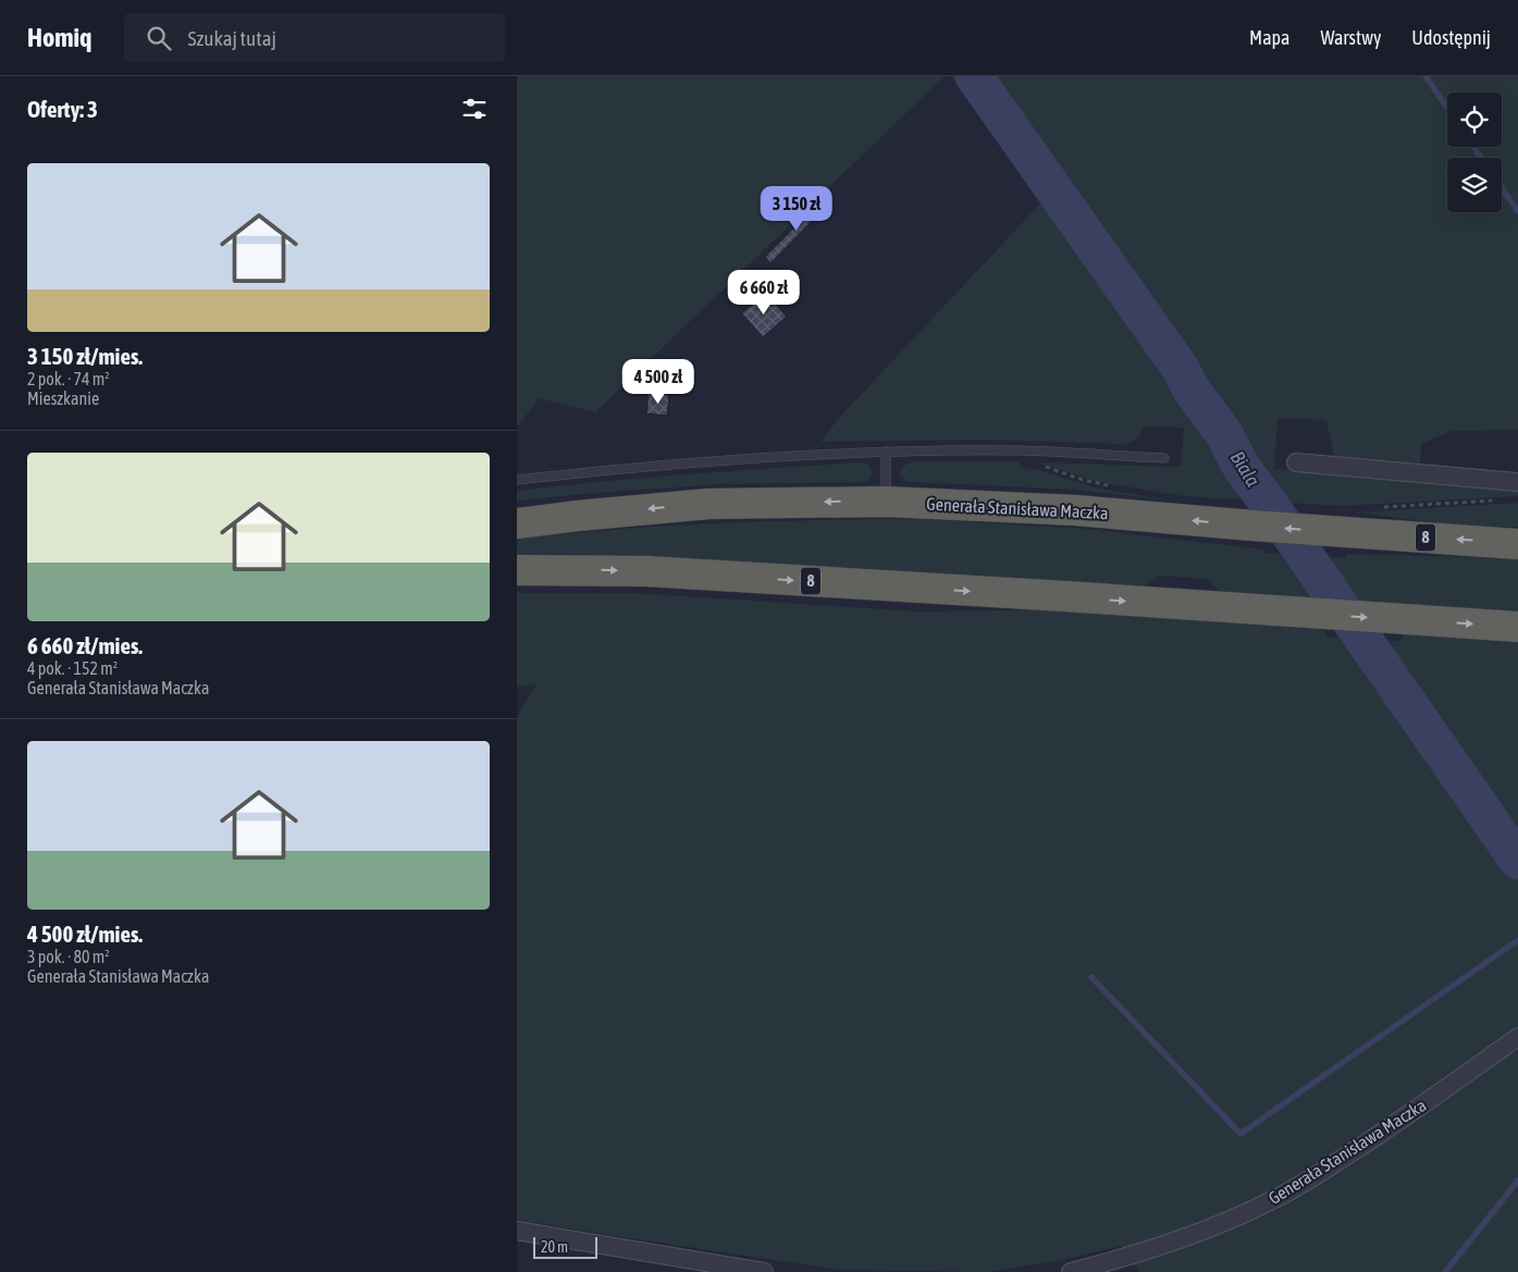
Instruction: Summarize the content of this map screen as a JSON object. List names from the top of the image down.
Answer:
{
  "streets": {
    "highway": ["Generała Stanisława Maczka", "8"]
  },
  "water": ["Biala"],
  "scale_bar": "20 m",
  "page": {
    "header": "Homiq",
    "search": "Szukaj tutaj",
    "nav": ["Mapa", "Warstwy", "Udostępnij"],
    "heading": "Oferty: 3",
    "list": [
      {
        "name": "3 150 zł/mies.",
        "note": "2 pok. · 74 m² · Mieszkanie"
      },
      {
        "name": "6 660 zł/mies.",
        "note": "4 pok. · 152 m² · Generała Stanisława Maczka"
      },
      {
        "name": "4 500 zł/mies.",
        "note": "3 pok. · 80 m² · Generała Stanisława Maczka"
      }
    ],
    "price": ["3 150 zł", "6 660 zł", "4 500 zł"],
    "scale": "20 m"
  }
}
